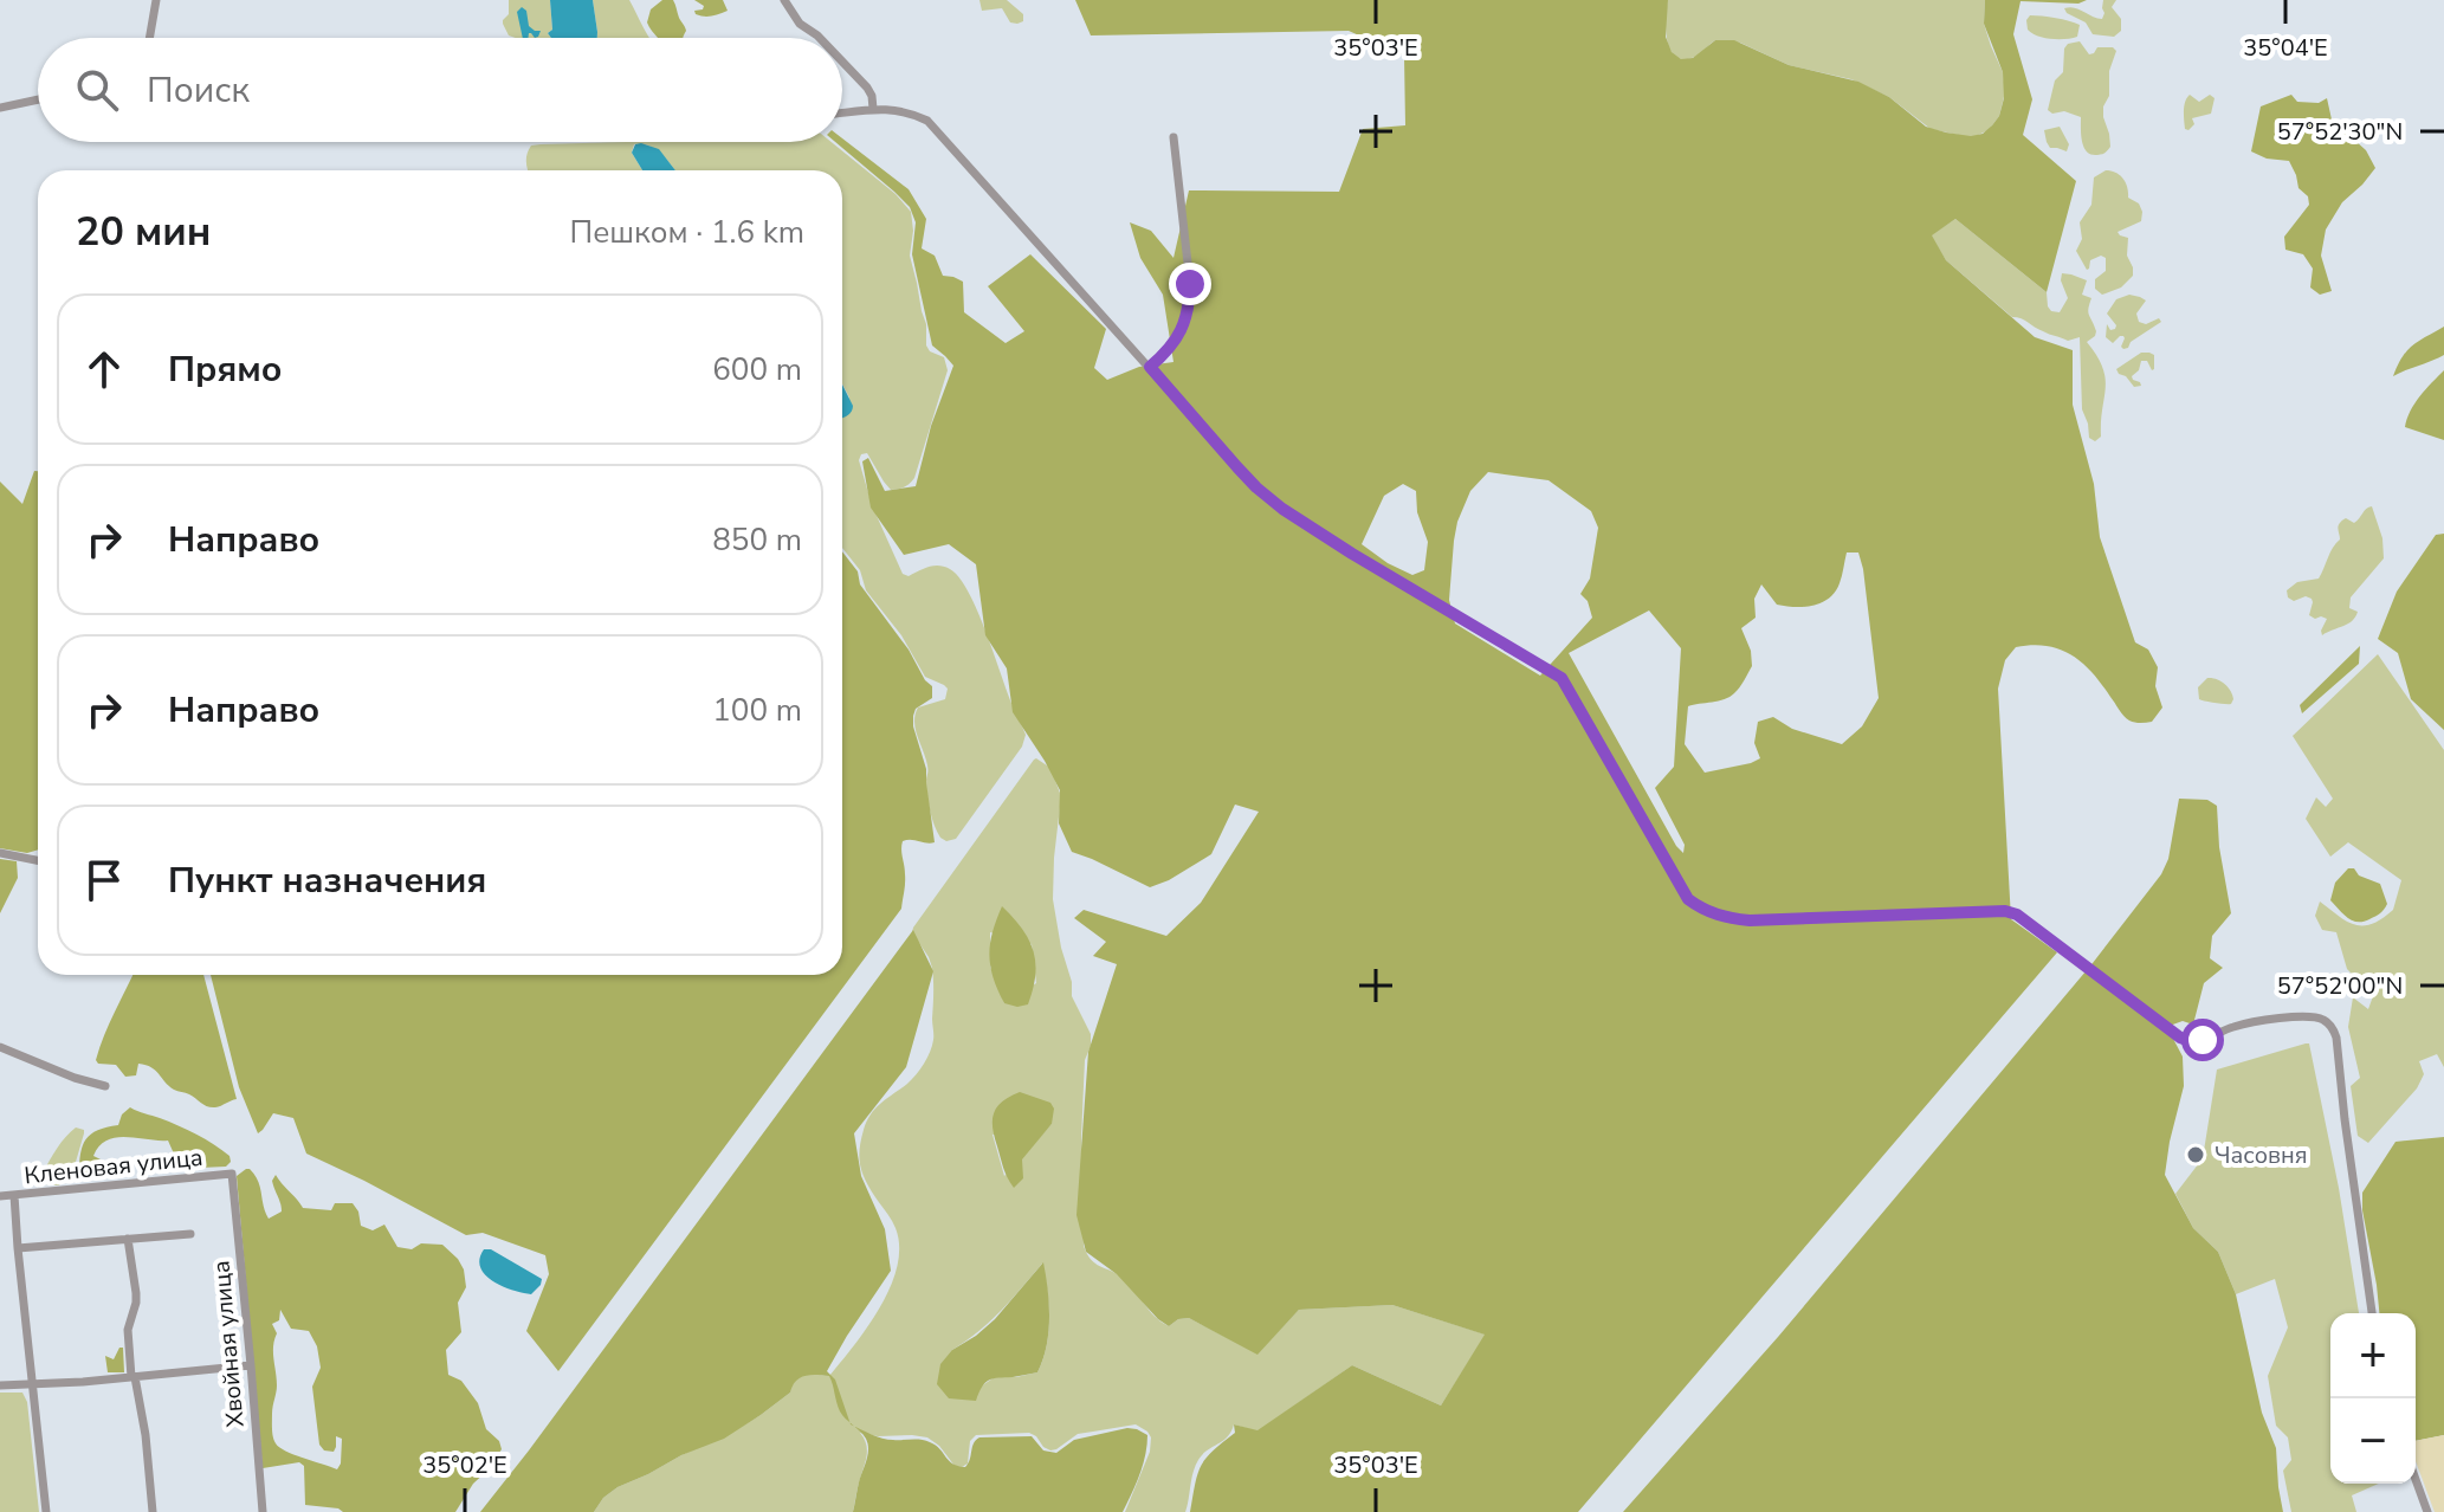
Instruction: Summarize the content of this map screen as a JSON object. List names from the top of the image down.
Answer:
{
  "streets": {
    "street": ["Кленовая улица", "Хвойная улица"]
  },
  "crossings": [
    ["Кленовая улица", "Хвойная улица"]
  ],
  "places": ["Часовня"],
  "page": {
    "search": "Поиск",
    "heading": ["20 мин", "Пешком · 1.6 km"],
    "list": [
      ["Прямо", "600 m"],
      ["Направо", "850 m"],
      ["Направо", "100 m"],
      "Пункт назначения"
    ],
    "map_buttons": ["+", "−"]
  },
  "coordinates": [
    "35°03'E",
    "35°04'E",
    "57°52'30\"N",
    "57°52'00\"N",
    "35°02'E"
  ]
}
